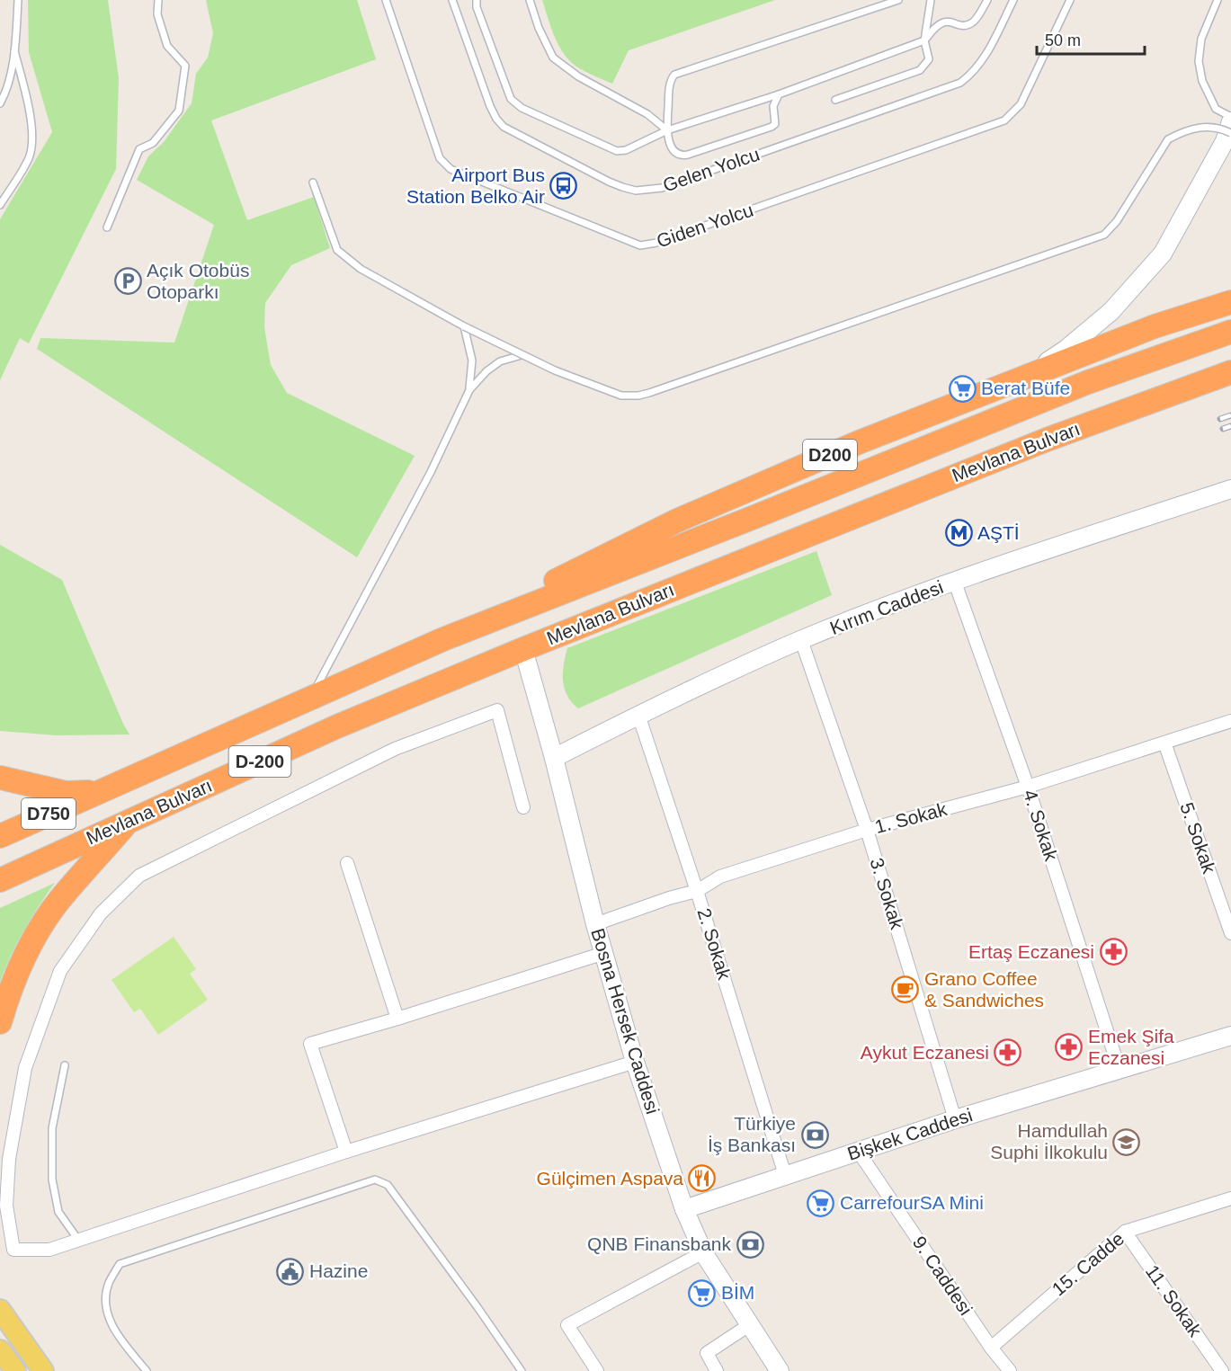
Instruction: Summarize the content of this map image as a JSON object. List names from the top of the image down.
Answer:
{
  "streets": {
    "highway": [
      "Mevlana Bulvarı",
      "D200",
      "D-200",
      "D750"
    ],
    "street": [
      "Kırım Caddesi",
      "1. Sokak",
      "4. Sokak",
      "5. Sokak",
      "3. Sokak",
      "2. Sokak",
      "Bosna Hersek Caddesi",
      "Bişkek Caddesi",
      "15. Cadde",
      "9. Caddesi",
      "11. Sokak"
    ],
    "lane": ["Gelen Yolcu", "Giden Yolcu"]
  },
  "crossings": [
    ["Mevlana Bulvarı", "D200"],
    ["Mevlana Bulvarı", "D-200"],
    ["Mevlana Bulvarı", "Bosna Hersek Caddesi"],
    ["Kırım Caddesi", "4. Sokak"],
    ["Kırım Caddesi", "3. Sokak"],
    ["Kırım Caddesi", "2. Sokak"],
    ["Kırım Caddesi", "Bosna Hersek Caddesi"],
    ["1. Sokak", "4. Sokak"],
    ["1. Sokak", "5. Sokak"],
    ["1. Sokak", "3. Sokak"],
    ["1. Sokak", "2. Sokak"],
    ["1. Sokak", "Bosna Hersek Caddesi"],
    ["4. Sokak", "Bişkek Caddesi"],
    ["3. Sokak", "Bişkek Caddesi"],
    ["2. Sokak", "Bişkek Caddesi"],
    ["Bosna Hersek Caddesi", "Bişkek Caddesi"],
    ["Bişkek Caddesi", "9. Caddesi"],
    ["15. Cadde", "9. Caddesi"],
    ["15. Cadde", "11. Sokak"]
  ],
  "places": {
    "bus stop": ["Airport Bus Station Belko Air"],
    "parking": ["Açık Otobüs Otoparkı"],
    "supermarket": ["Berat Büfe", "CarrefourSA Mini", "BİM"],
    "metro station": ["AŞTİ"],
    "pharmacy": ["Ertaş Eczanesi", "Emek Şifa Eczanesi", "Aykut Eczanesi"],
    "cafe": ["Grano Coffee & Sandwiches"],
    "bank": ["Türkiye İş Bankası", "QNB Finansbank"],
    "school or university": ["Hamdullah Suphi İlkokulu"],
    "restaurant": ["Gülçimen Aspava"],
    "public building": ["Hazine"]
  },
  "scale_bar": "50 m"
}
